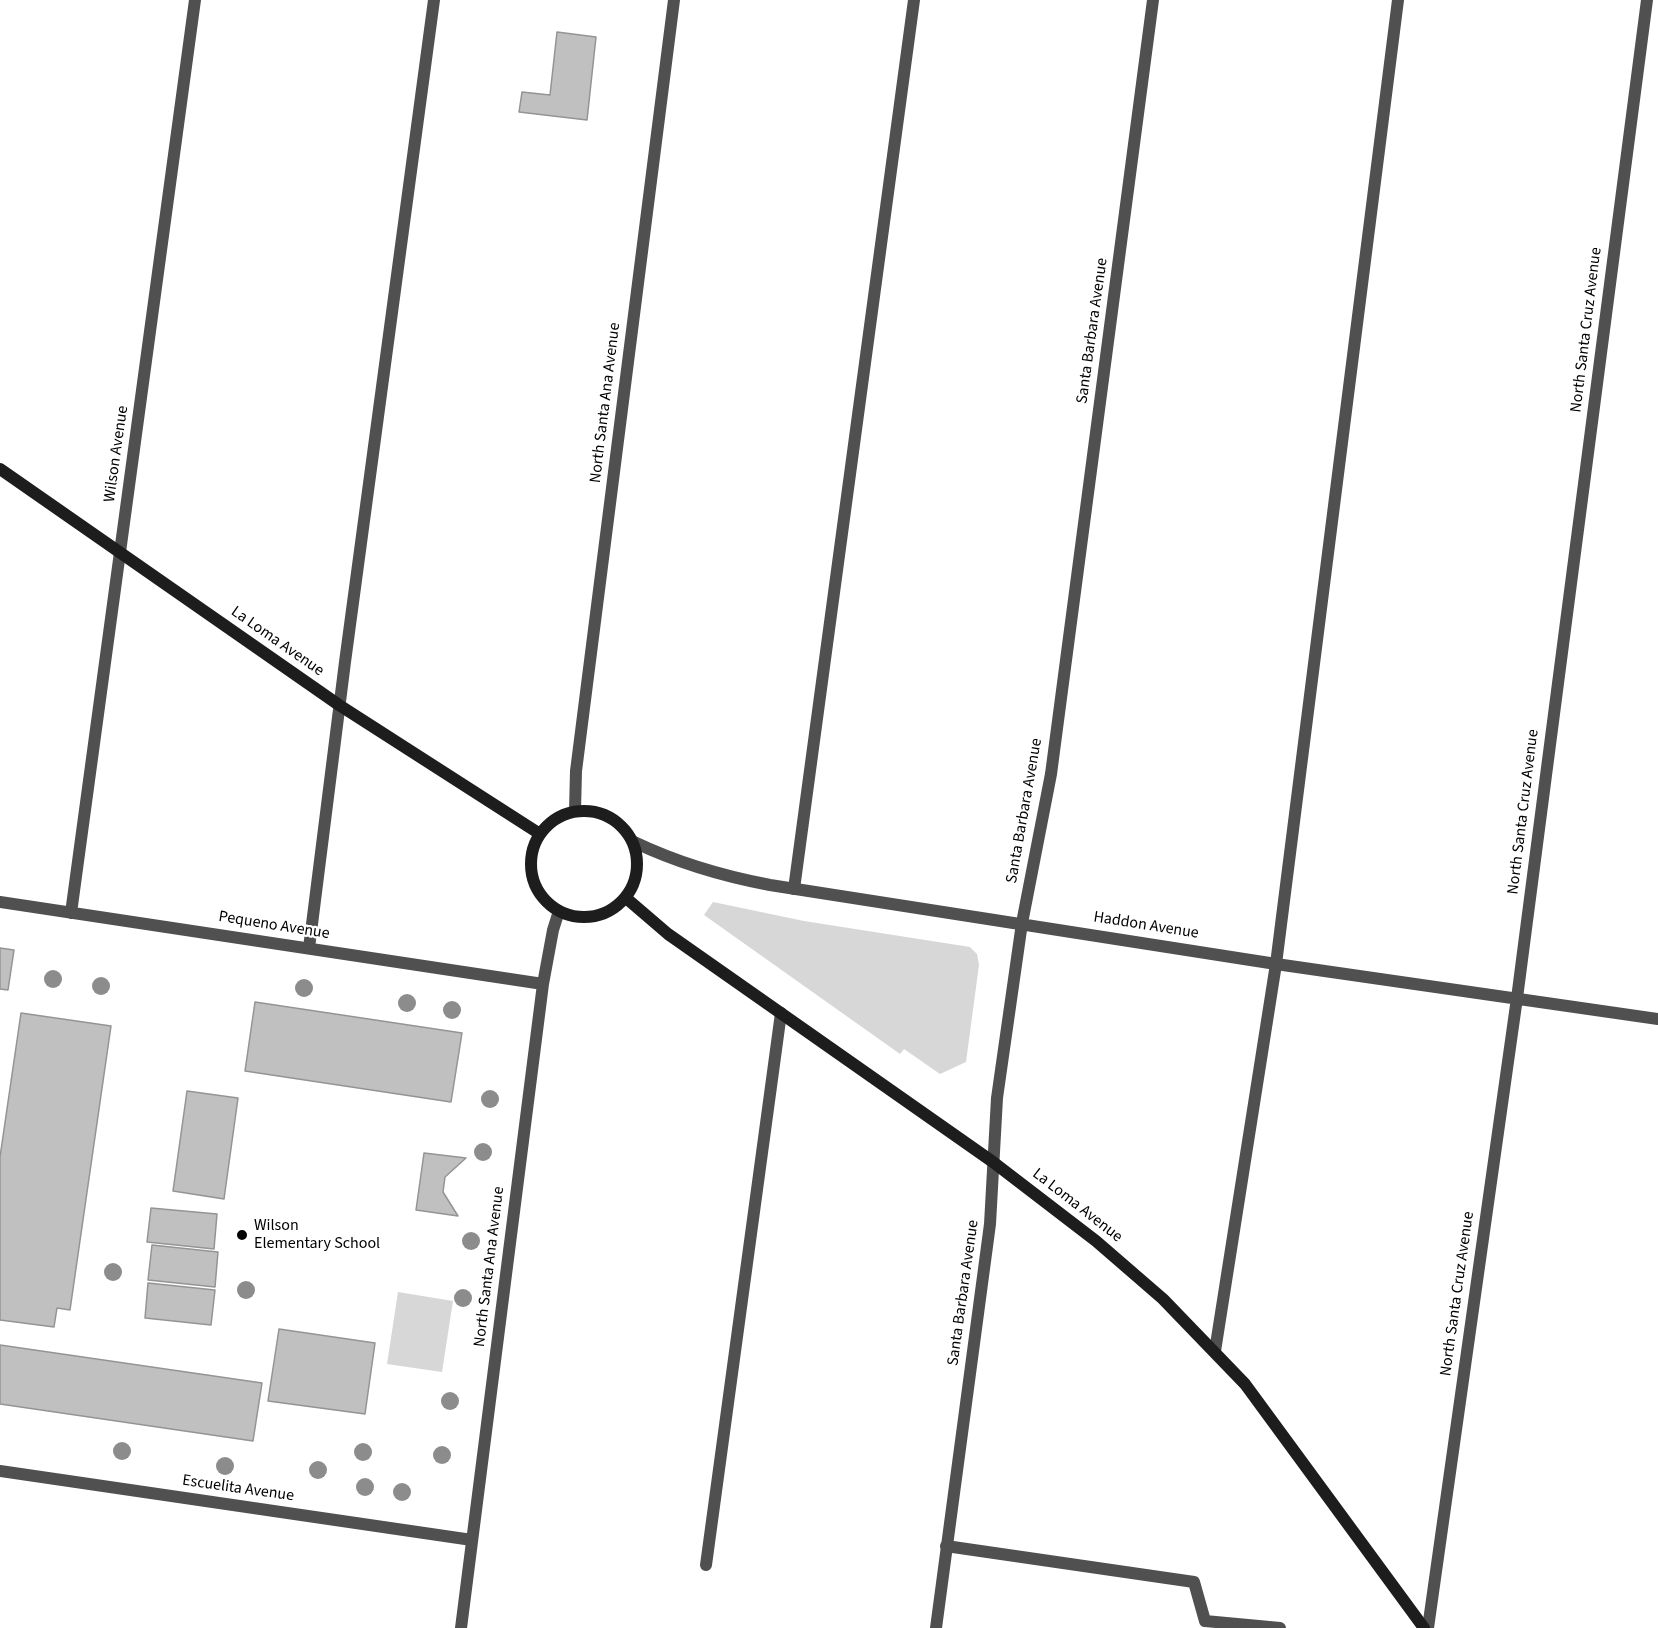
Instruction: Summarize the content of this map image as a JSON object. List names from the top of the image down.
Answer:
{
  "streets": {
    "main road": ["La Loma Avenue"],
    "street": [
      "North Santa Cruz Avenue",
      "Santa Barbara Avenue",
      "North Santa Ana Avenue",
      "Wilson Avenue",
      "Pequeno Avenue",
      "Haddon Avenue",
      "Escuelita Avenue"
    ]
  },
  "crossings": [
    ["North Santa Cruz Avenue", "La Loma Avenue"],
    ["North Santa Cruz Avenue", "Haddon Avenue"],
    ["Santa Barbara Avenue", "La Loma Avenue"],
    ["Santa Barbara Avenue", "Haddon Avenue"],
    ["North Santa Ana Avenue", "La Loma Avenue"],
    ["North Santa Ana Avenue", "Pequeno Avenue"],
    ["North Santa Ana Avenue", "Haddon Avenue"],
    ["North Santa Ana Avenue", "Escuelita Avenue"],
    ["Wilson Avenue", "La Loma Avenue"],
    ["Wilson Avenue", "Pequeno Avenue"],
    ["La Loma Avenue", "Haddon Avenue"]
  ],
  "places": ["Wilson Elementary School"]
}
